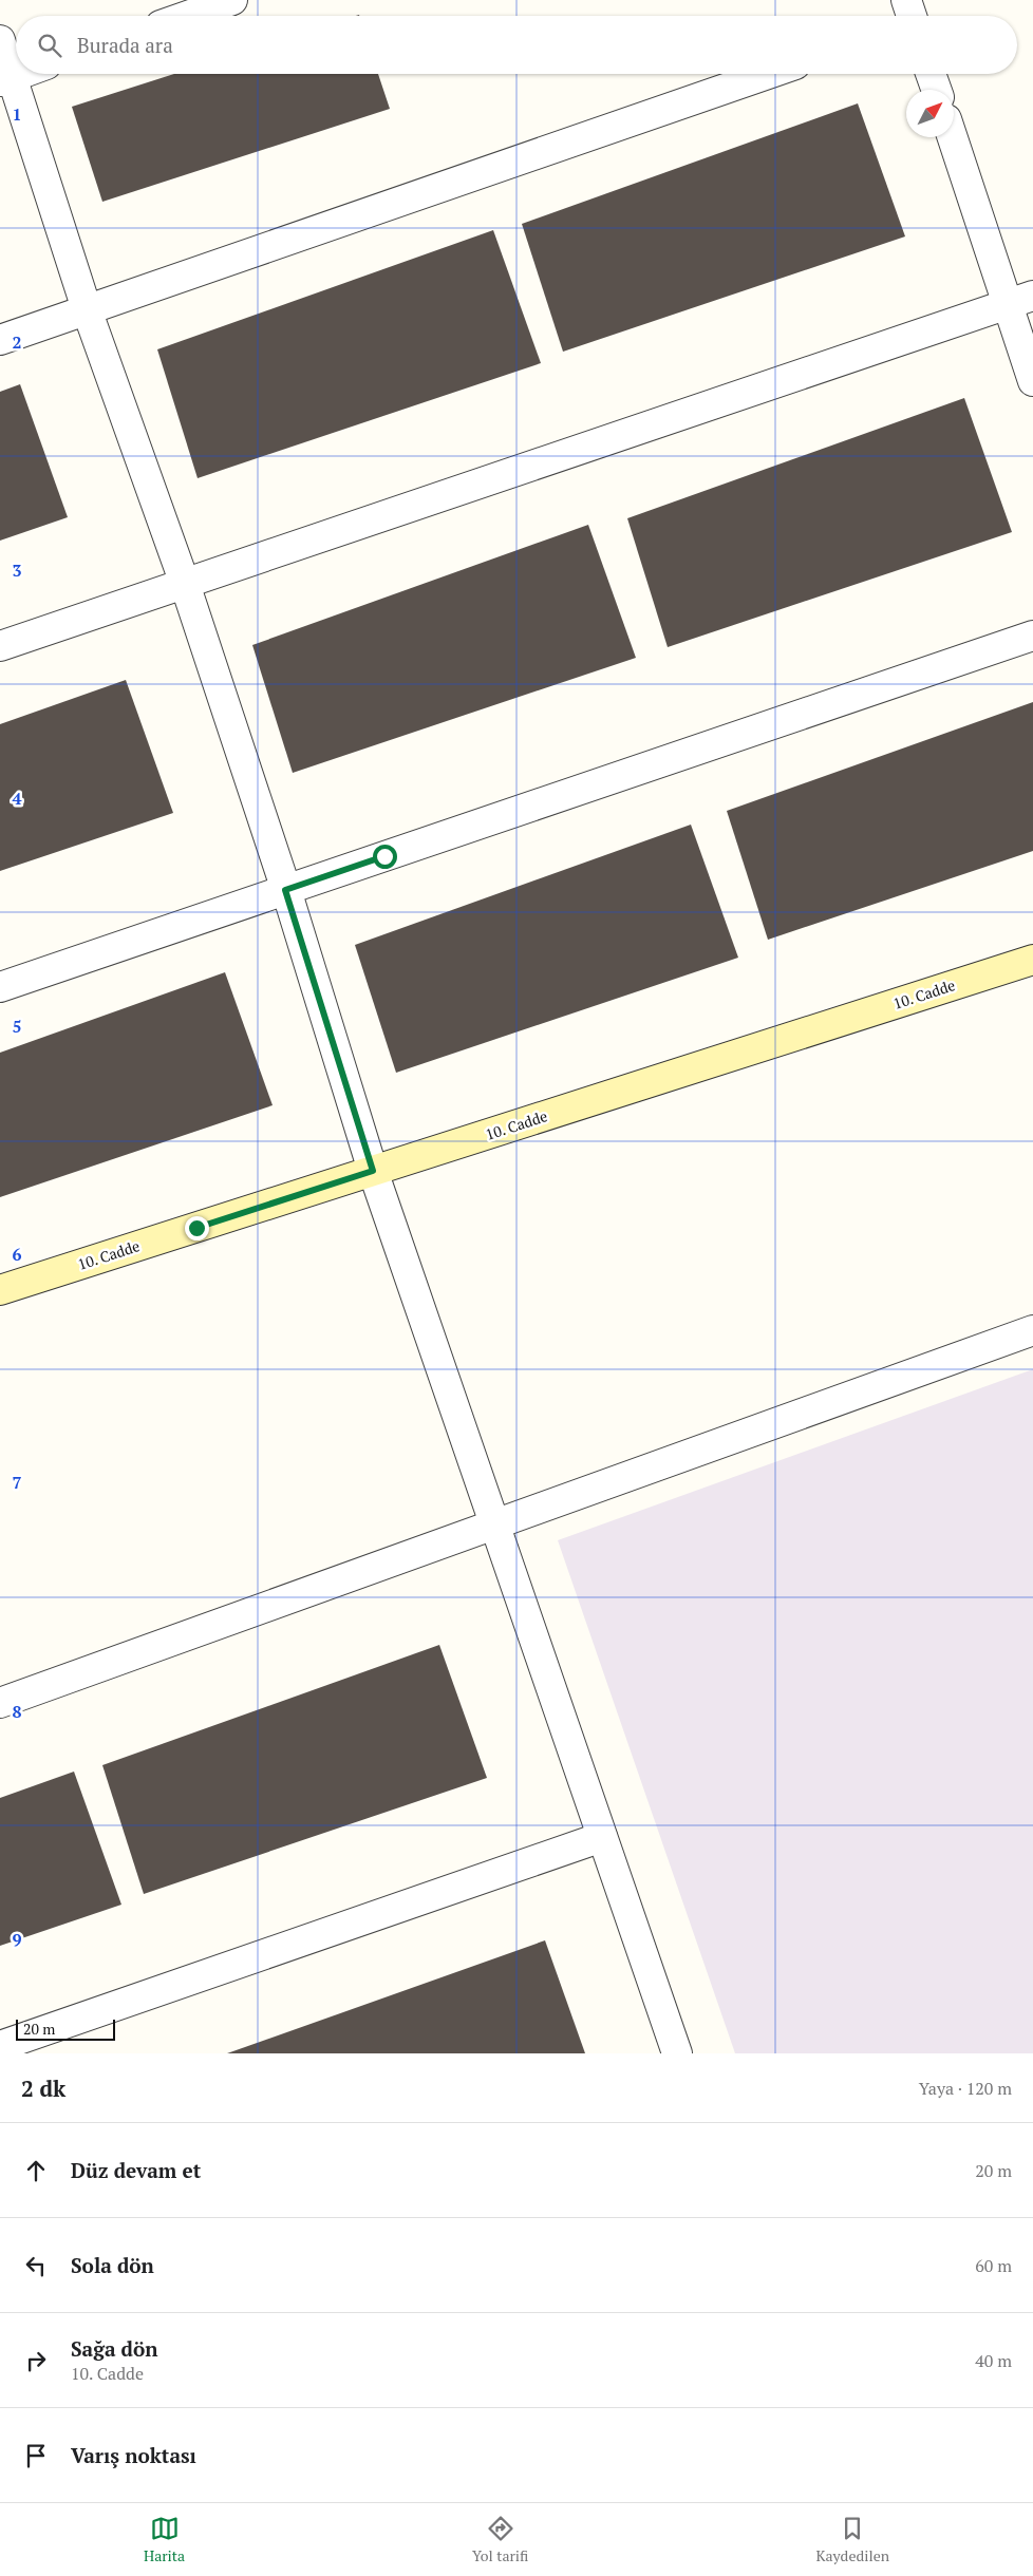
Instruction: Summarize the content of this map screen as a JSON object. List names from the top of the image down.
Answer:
{
  "streets": {
    "street": ["10. Cadde"]
  },
  "scale_bar": "20 m",
  "north": "top right",
  "page": {
    "search": "Burada ara",
    "scale": "20 m",
    "heading": ["2 dk", "Yaya · 120 m"],
    "list": [
      ["Düz devam et", "20 m"],
      ["Sola dön", "60 m"],
      ["Sağa dön", "10. Cadde", "40 m"],
      "Varış noktası"
    ],
    "nav": ["Harita", "Yol tarifi", "Kaydedilen"]
  },
  "grid": {
    "rows": [
      "1",
      "2",
      "3",
      "4",
      "5",
      "6",
      "7",
      "8",
      "9"
    ]
  }
}
